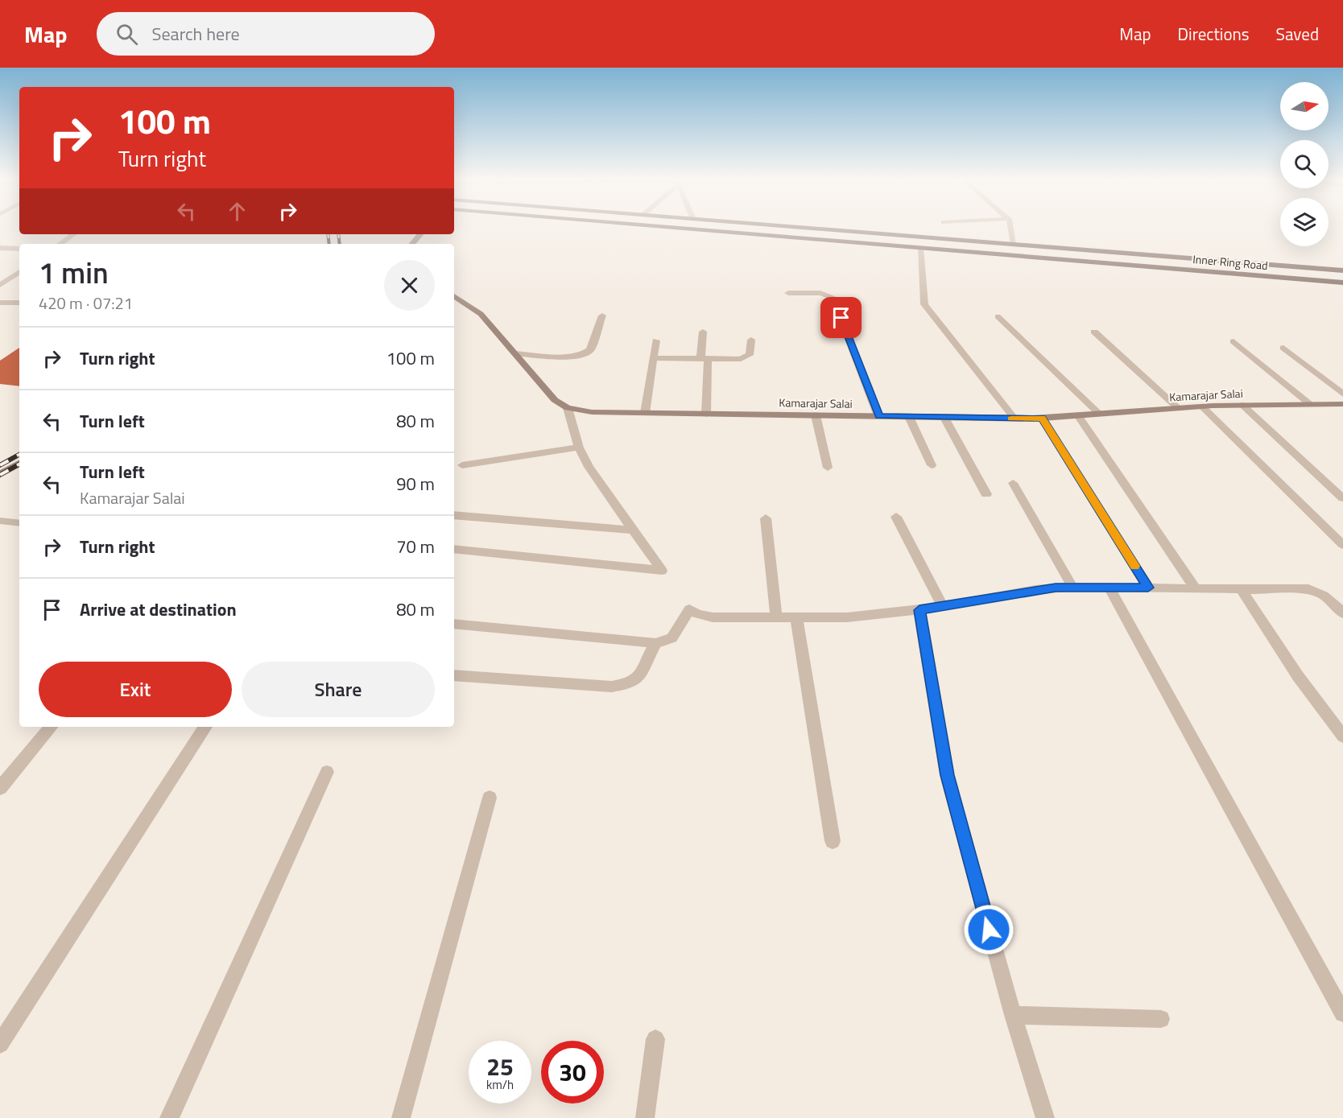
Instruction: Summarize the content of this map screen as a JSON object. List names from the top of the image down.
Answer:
{
  "streets": {
    "main road": ["Inner Ring Road", "Kamarajar Salai"]
  },
  "north": "right",
  "page": {
    "header": "Map",
    "search": "Search here",
    "nav": ["Map", "Directions", "Saved"],
    "turn": ["100 m", "Turn right"],
    "heading": ["1 min", "420 m · 07:21"],
    "list": [
      {
        "name": "Turn right",
        "value": "100 m"
      },
      {
        "name": "Turn left",
        "value": "80 m"
      },
      {
        "name": "Turn left",
        "note": "Kamarajar Salai",
        "value": "90 m"
      },
      {
        "name": "Turn right",
        "value": "70 m"
      },
      {
        "name": "Arrive at destination",
        "value": "80 m"
      }
    ],
    "buttons": ["Exit", "Share"],
    "speed": "25 km/h",
    "limit": "30"
  }
}
